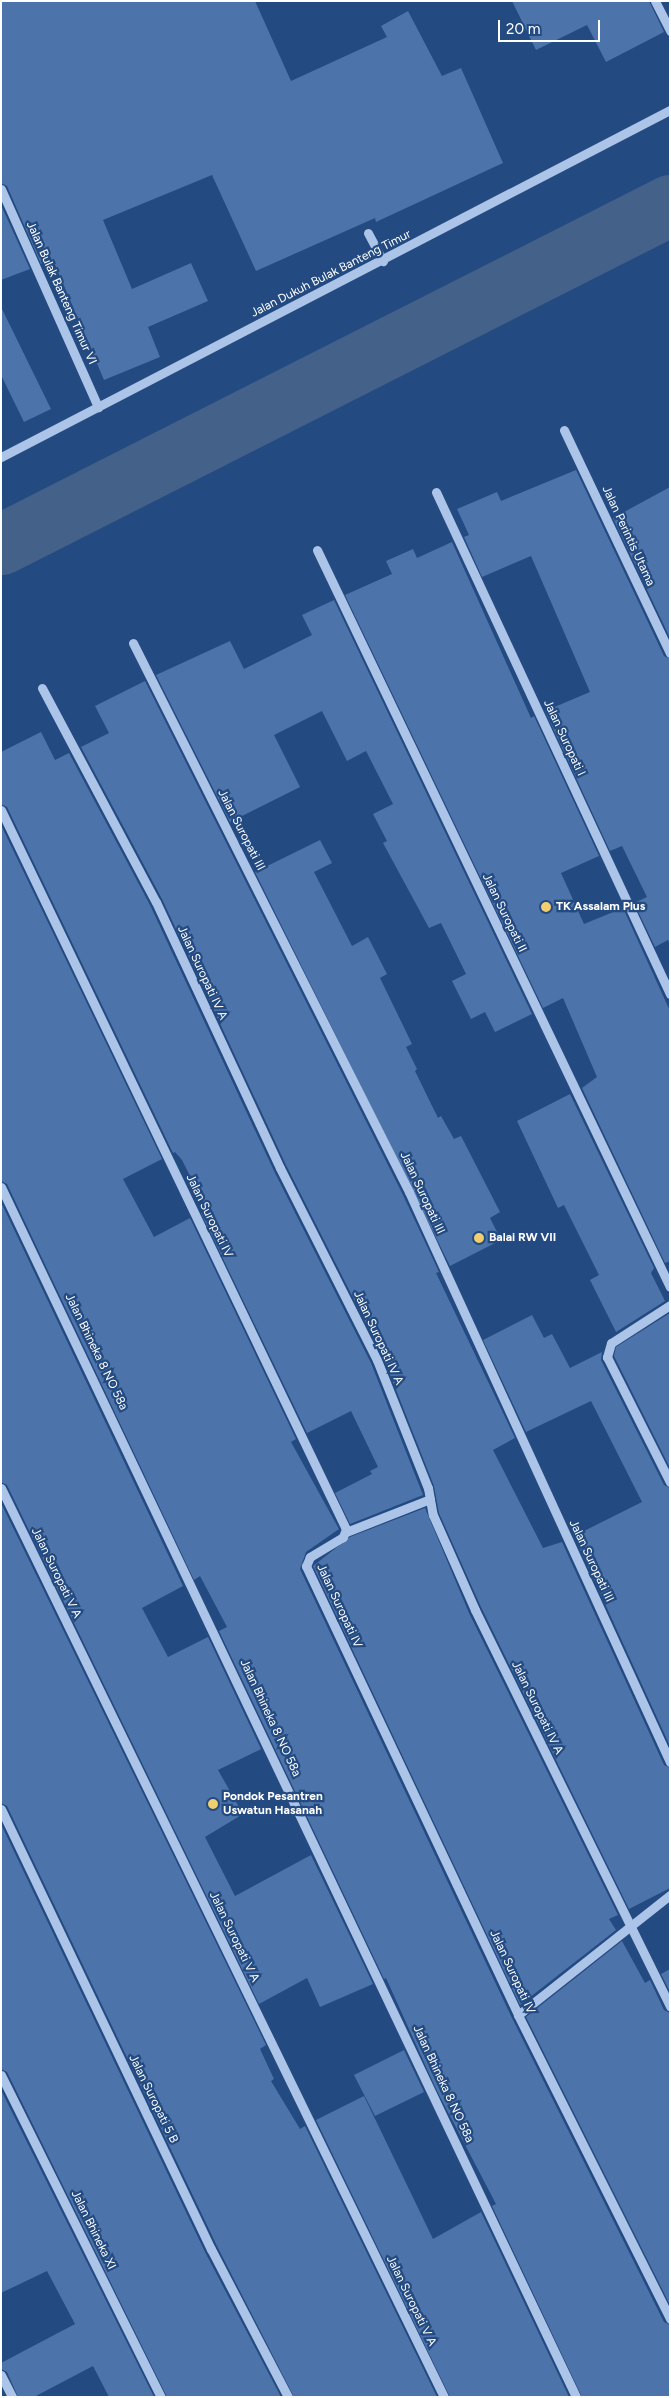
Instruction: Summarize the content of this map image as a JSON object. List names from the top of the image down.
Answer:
{
  "streets": {
    "street": [
      "Jalan Dukuh Bulak Banteng Timur",
      "Jalan Bulak Banteng Timur VI",
      "Jalan Perintis Utama",
      "Jalan Suropati I",
      "Jalan Suropati III",
      "Jalan Suropati II",
      "Jalan Suropati IV A",
      "Jalan Suropati IV",
      "Jalan Bhineka 8 NO 58a",
      "Jalan Suropati V A",
      "Jalan Suropati 5 B",
      "Jalan Bhineka XI"
    ]
  },
  "crossings": [
    ["Jalan Dukuh Bulak Banteng Timur", "Jalan Bulak Banteng Timur VI"]
  ],
  "places": ["TK Assalam Plus", "Balai RW VII", "Pondok Pesantren Uswatun Hasanah"],
  "scale_bar": "20 m"
}
